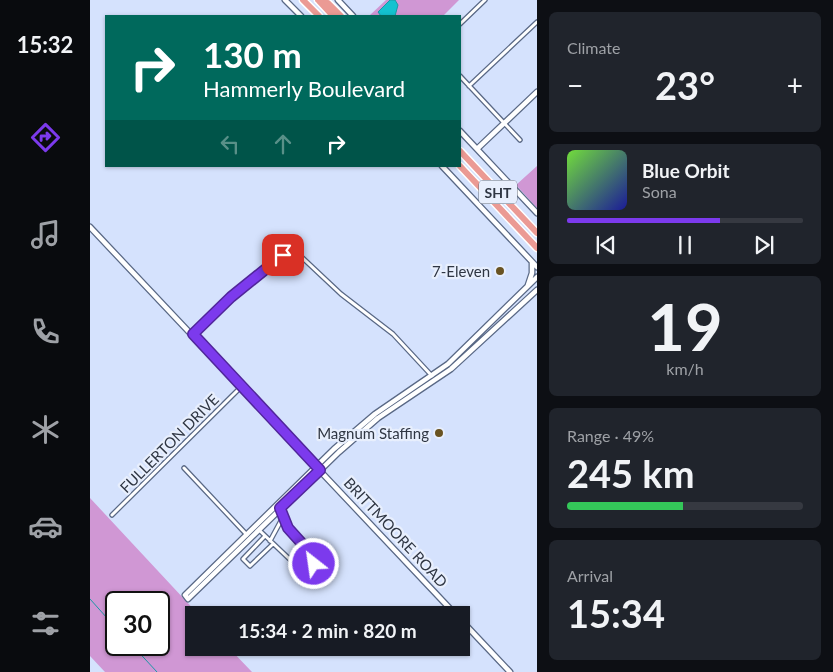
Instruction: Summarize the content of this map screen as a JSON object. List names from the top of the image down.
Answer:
{
  "streets": {
    "highway": ["SHT"],
    "main road": ["BRITTMOORE ROAD"],
    "street": ["FULLERTON DRIVE"]
  },
  "crossings": [
    ["FULLERTON DRIVE", "BRITTMOORE ROAD"]
  ],
  "places": ["7-Eleven", "Magnum Staffing"],
  "page": {
    "tabs": "15:32",
    "tile": [
      "Climate",
      ["19", "km/h"],
      ["Range · 49%", "245 km"],
      ["Arrival", "15:34"]
    ],
    "turn": ["130 m", "Hammerly Boulevard"],
    "heat": ["−", "23°", "+"],
    "song": ["Blue Orbit", "Sona"],
    "limit": "30",
    "trip": "15:34 · 2 min · 820 m"
  }
}
